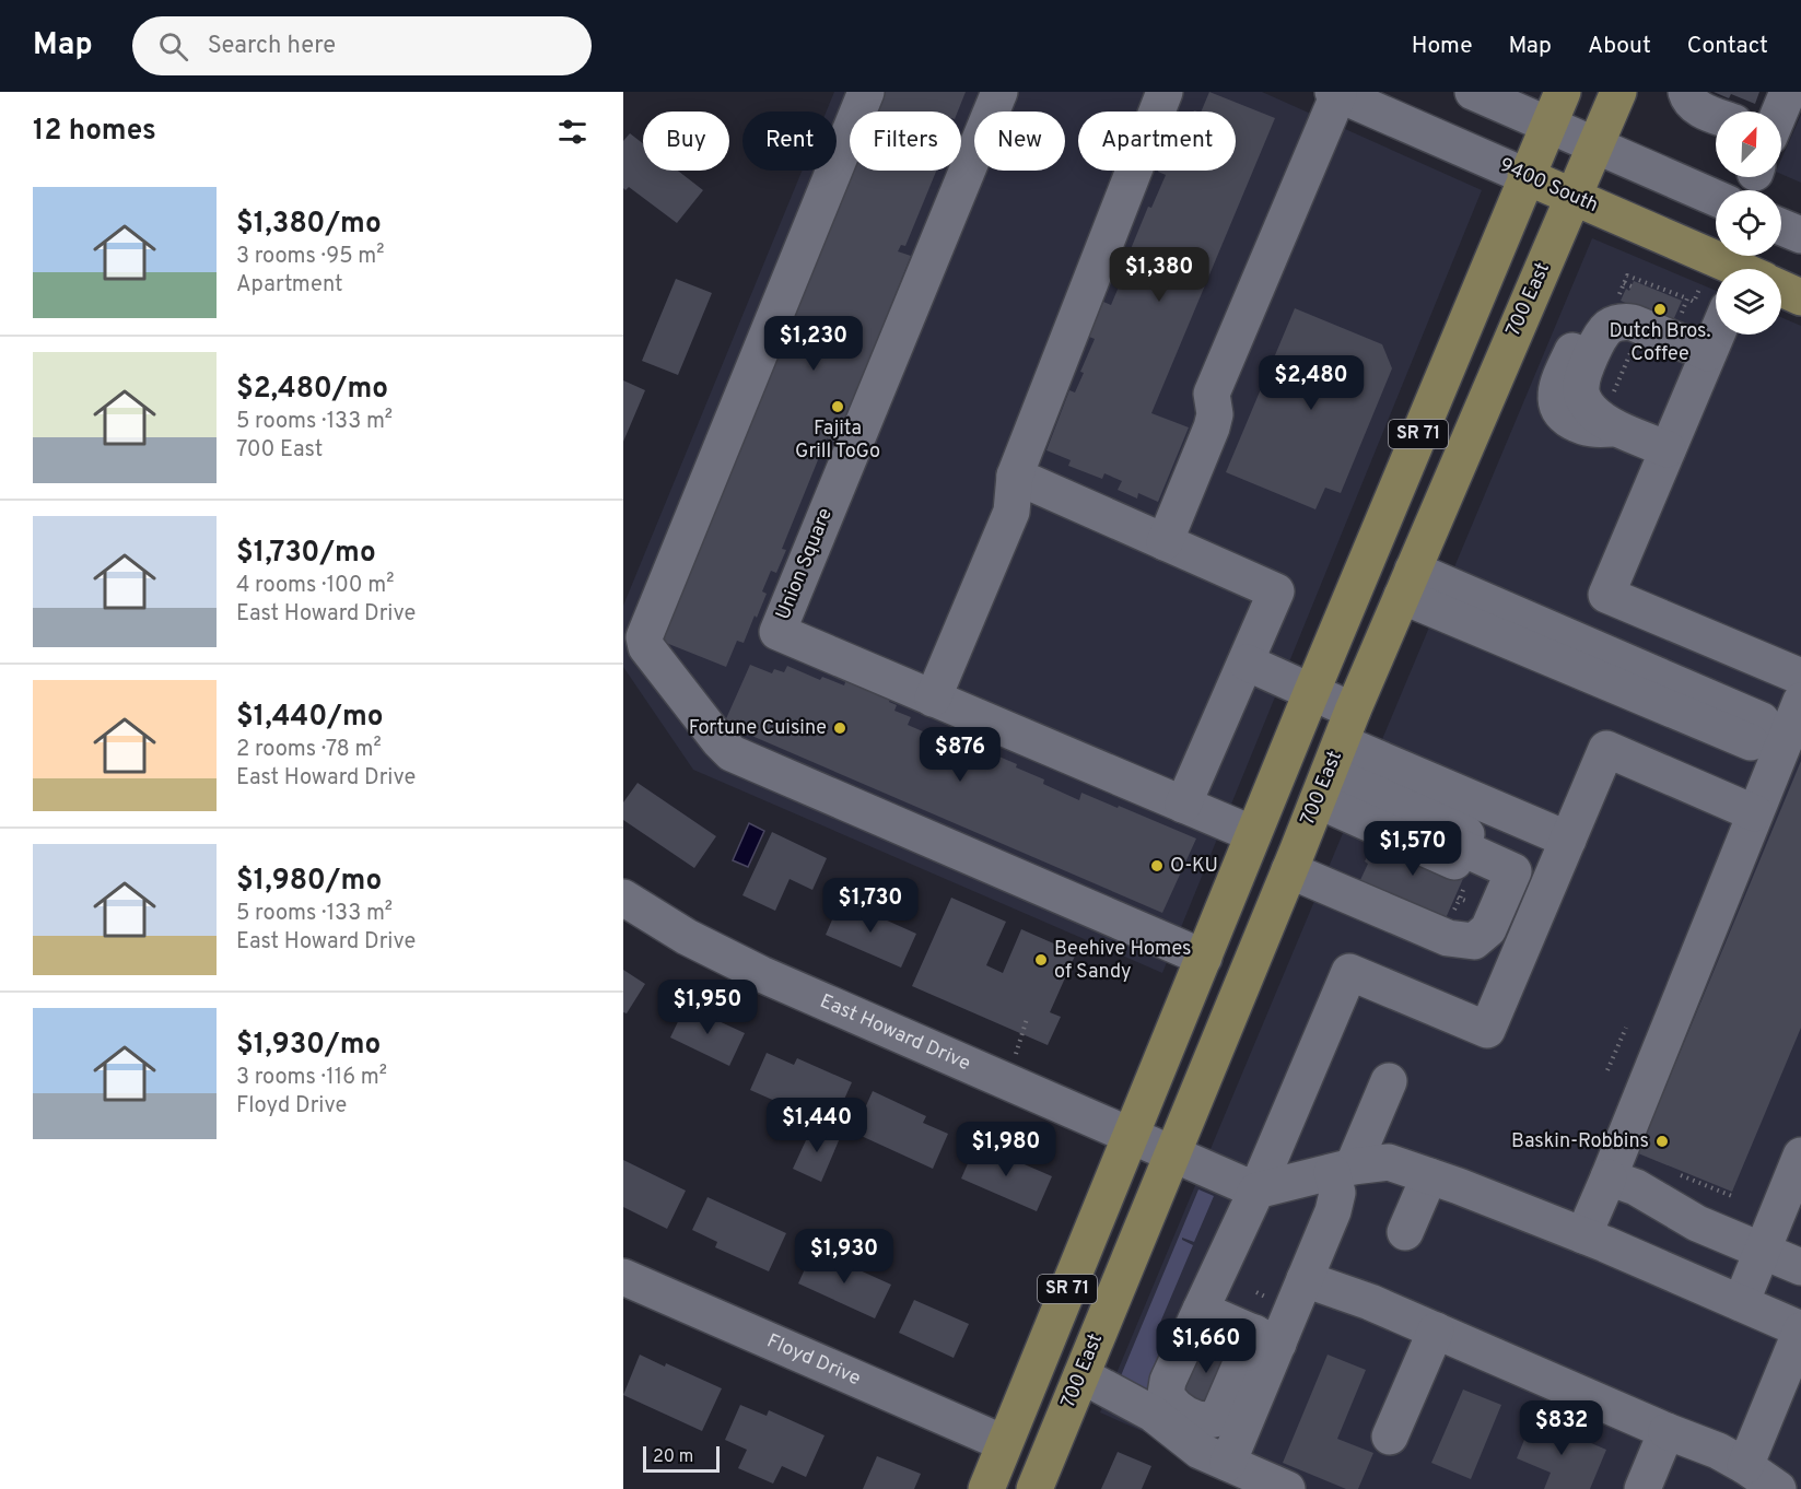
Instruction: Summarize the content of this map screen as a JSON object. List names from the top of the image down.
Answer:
{
  "streets": {
    "main road": ["9400 South", "700 East", "SR 71"],
    "street": ["Union Square", "East Howard Drive", "Floyd Drive"]
  },
  "crossings": [
    ["9400 South", "700 East"],
    ["9400 South", "SR 71"],
    ["700 East", "East Howard Drive"],
    ["SR 71", "Union Square"],
    ["SR 71", "East Howard Drive"],
    ["SR 71", "Floyd Drive"]
  ],
  "places": [
    "Dutch Bros. Coffee",
    "Fajita Grill ToGo",
    "Fortune Cuisine",
    "O-KU",
    "Beehive Homes of Sandy",
    "Baskin-Robbins"
  ],
  "scale_bar": "20 m",
  "north": "top right",
  "page": {
    "header": "Map",
    "search": "Search here",
    "nav": [
      "Home",
      "Map",
      "About",
      "Contact"
    ],
    "heading": "12 homes",
    "chip": [
      "Buy",
      "Rent",
      "Filters",
      "New",
      "Apartment"
    ],
    "list": [
      {
        "name": "$1,380/mo",
        "note": "3 rooms · 95 m² · Apartment"
      },
      {
        "name": "$2,480/mo",
        "note": "5 rooms · 133 m² · 700 East"
      },
      {
        "name": "$1,730/mo",
        "note": "4 rooms · 100 m² · East Howard Drive"
      },
      {
        "name": "$1,440/mo",
        "note": "2 rooms · 78 m² · East Howard Drive"
      },
      {
        "name": "$1,980/mo",
        "note": "5 rooms · 133 m² · East Howard Drive"
      },
      {
        "name": "$1,930/mo",
        "note": "3 rooms · 116 m² · Floyd Drive"
      }
    ],
    "price": [
      "$1,380",
      "$1,230",
      "$2,480",
      "$876",
      "$1,570",
      "$1,730",
      "$1,950",
      "$1,440",
      "$1,980",
      "$1,930",
      "$1,660",
      "$832"
    ],
    "scale": "20 m"
  }
}
